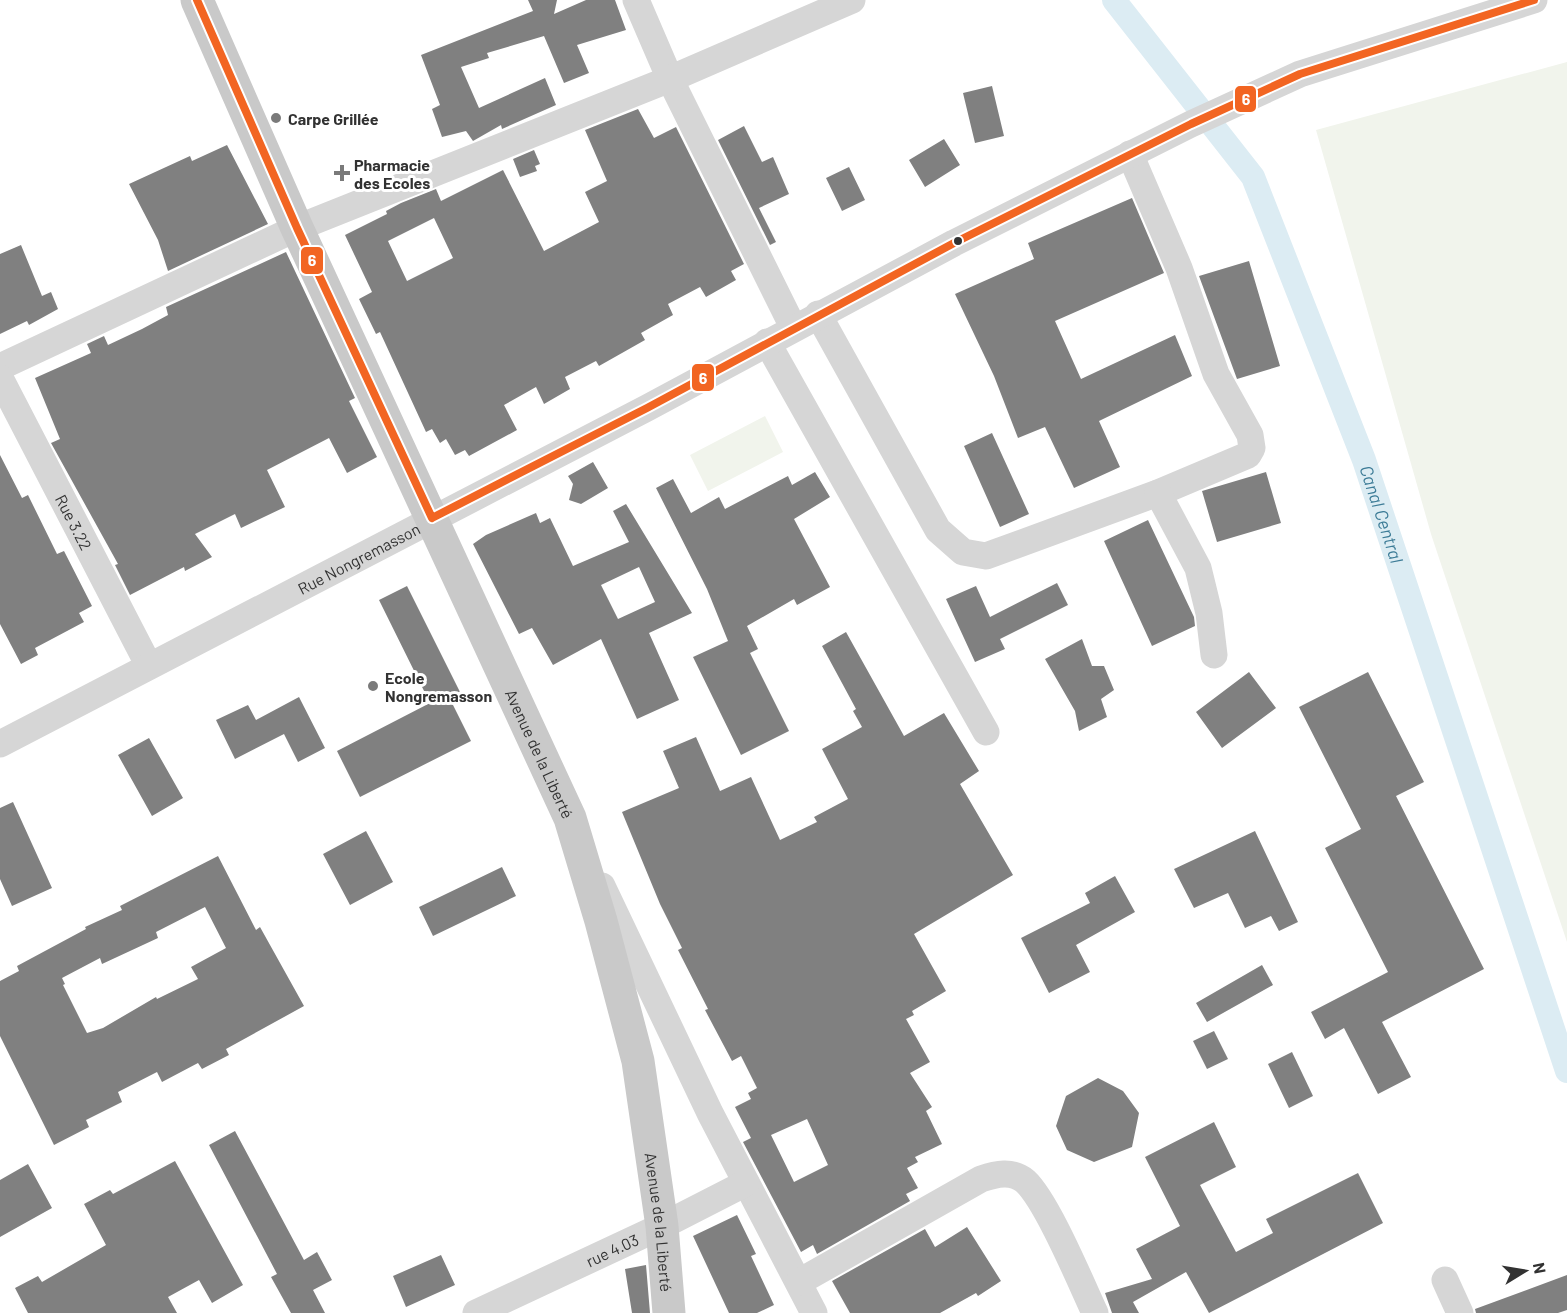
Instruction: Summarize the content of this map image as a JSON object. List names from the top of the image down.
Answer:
{
  "streets": {
    "main road": ["Avenue de la Liberté"],
    "street": ["Rue 3.22", "Rue Nongremasson", "rue 4.03"]
  },
  "crossings": [
    ["Rue 3.22", "Rue Nongremasson"],
    ["Rue Nongremasson", "Avenue de la Liberté"],
    ["Avenue de la Liberté", "rue 4.03"]
  ],
  "water": ["Canal Central"],
  "places": {
    "other": ["Carpe Grillée", "Ecole Nongremasson"],
    "health": ["Pharmacie des Ecoles"]
  },
  "lines": ["transit line 6"],
  "north": "right"
}
